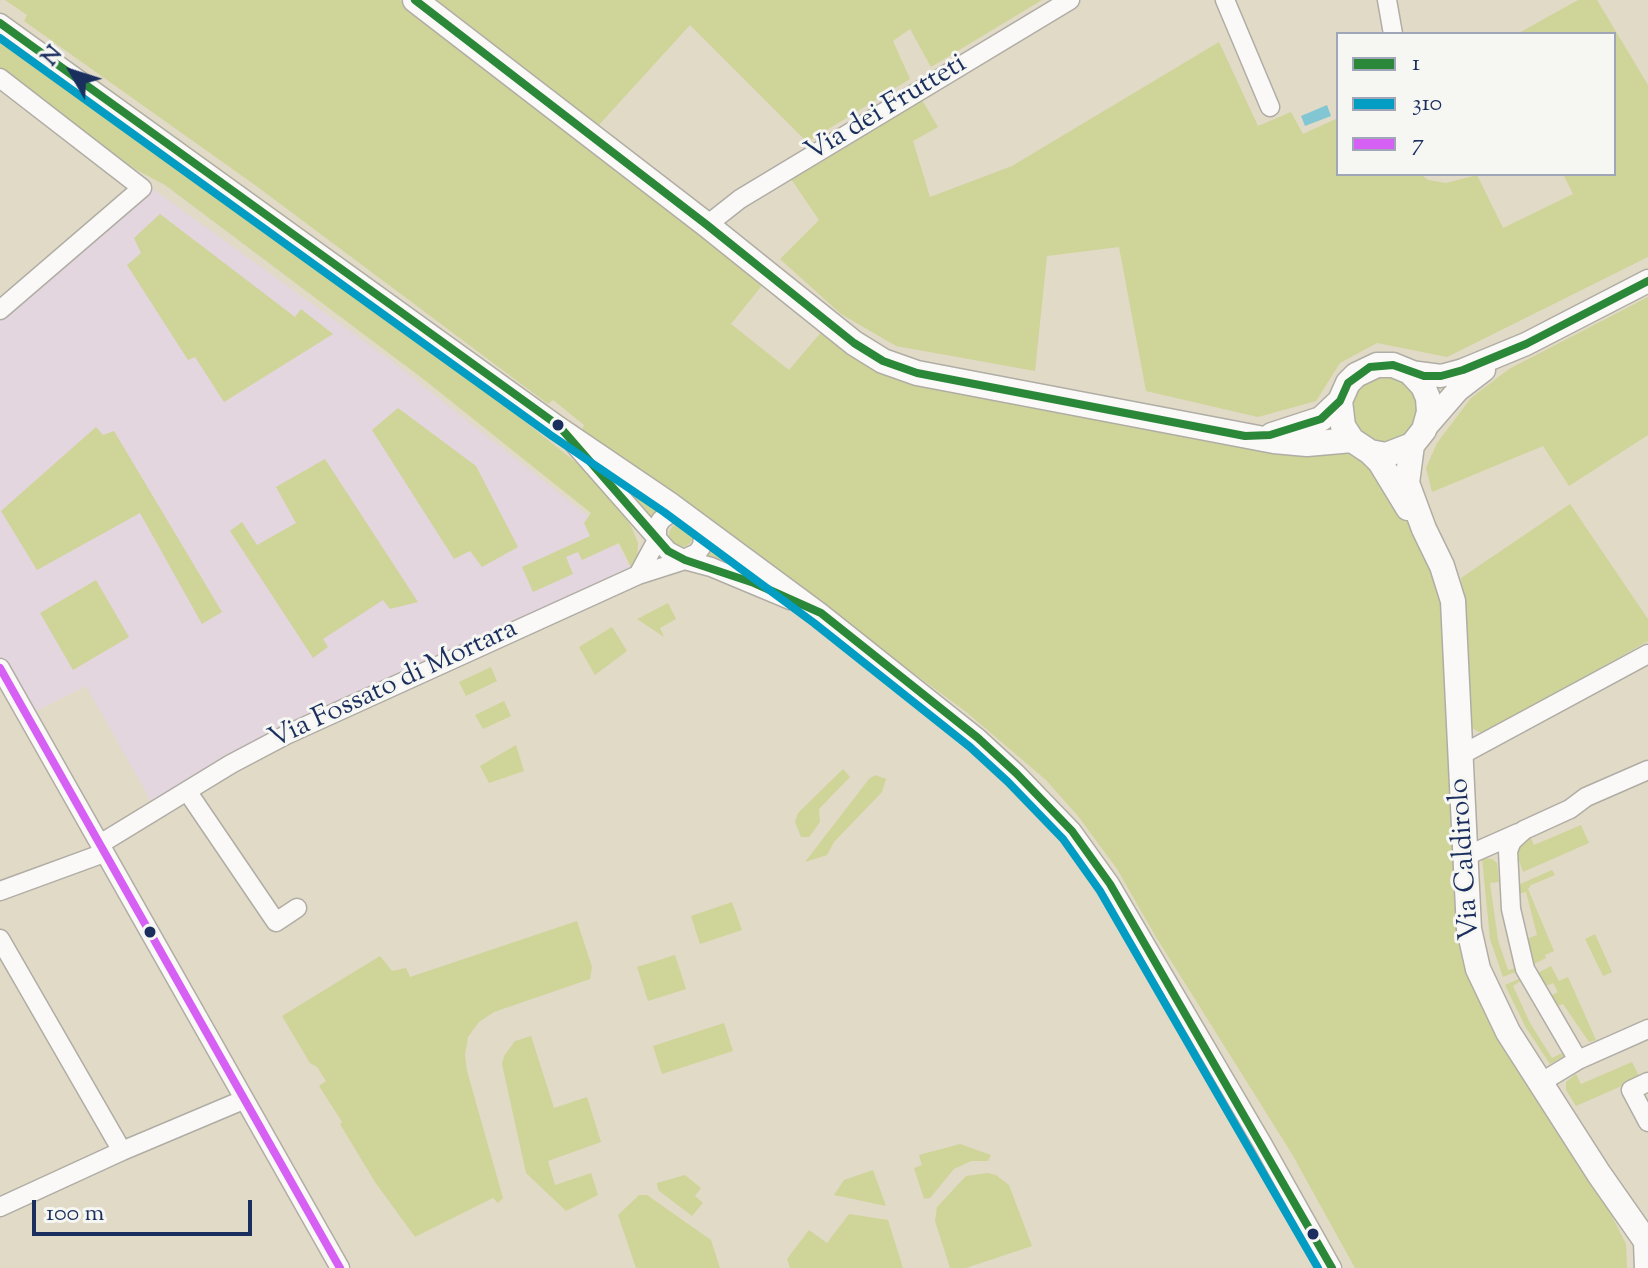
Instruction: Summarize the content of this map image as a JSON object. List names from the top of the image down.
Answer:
{
  "streets": {
    "main road": ["Via Caldirolo"],
    "street": ["Via dei Frutteti", "Via Fossato di Mortara"]
  },
  "lines": ["transit line 1", "transit line 310", "transit line 7"],
  "legend": ["1", "310", "7"],
  "scale_bar": "100 m",
  "north": "top left"
}
